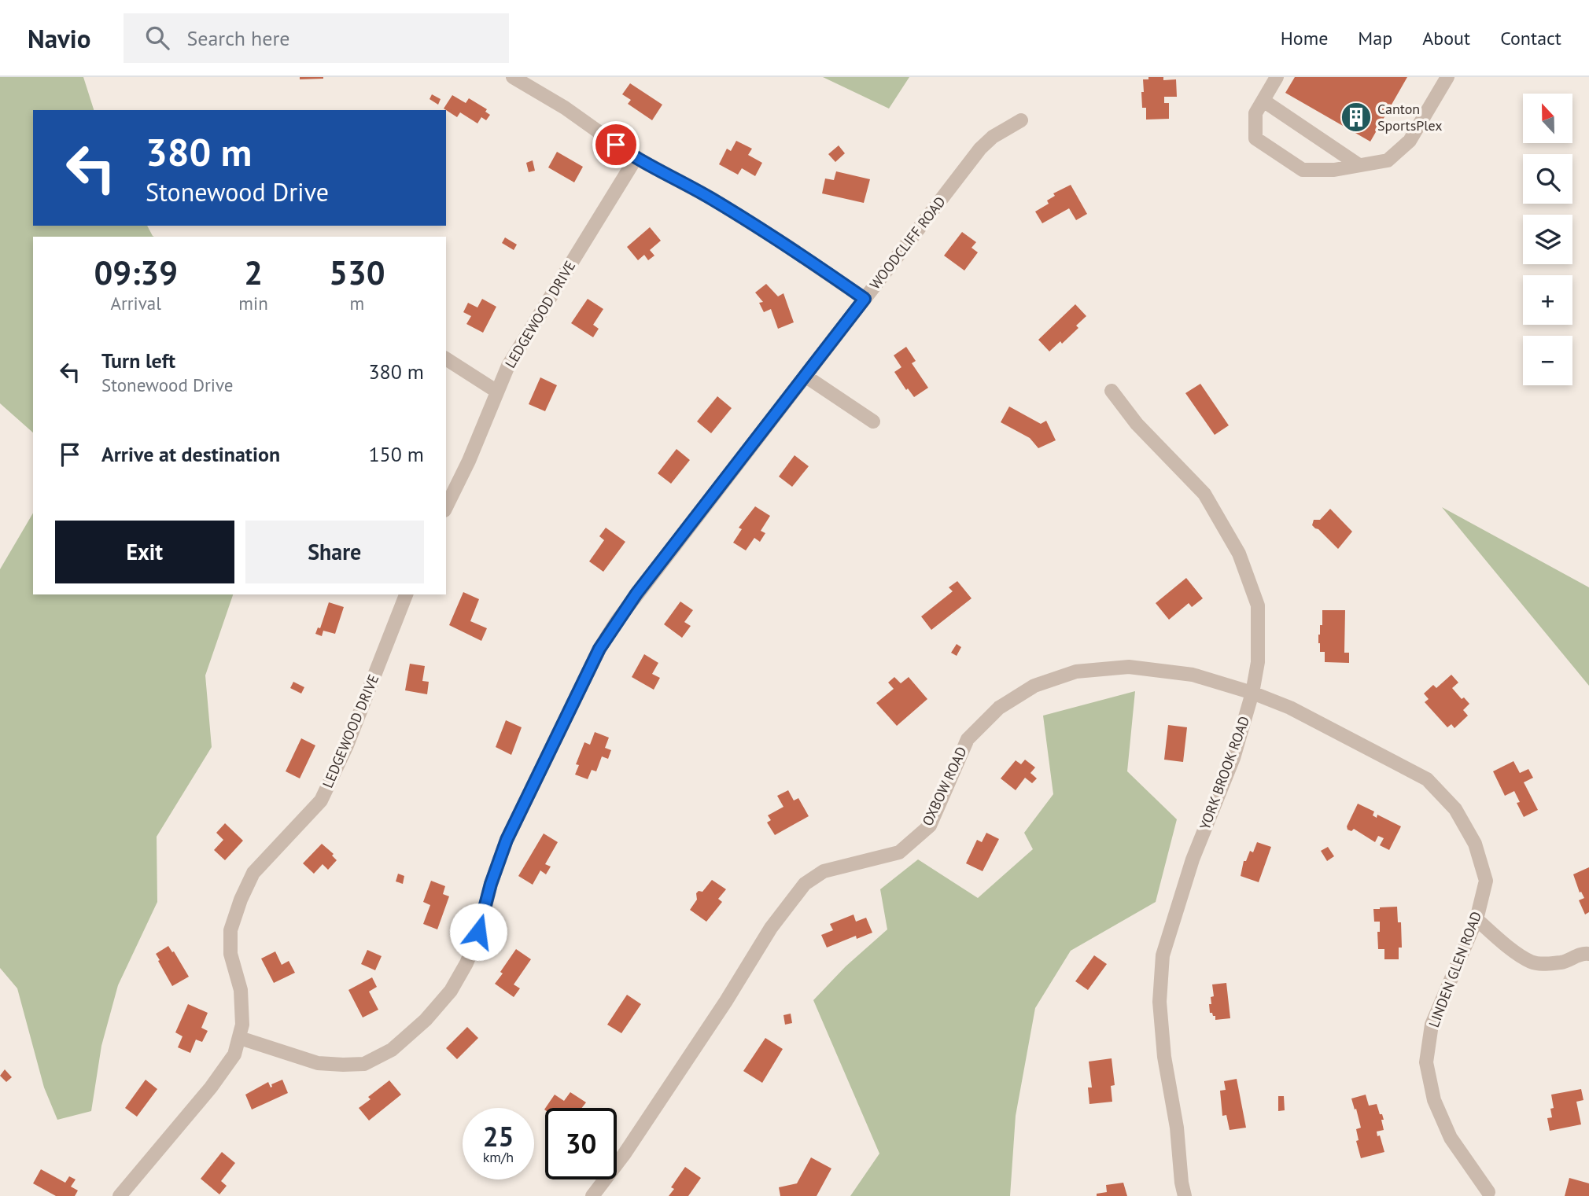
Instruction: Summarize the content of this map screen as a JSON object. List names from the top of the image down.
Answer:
{
  "streets": {
    "street": [
      "WOODCLIFF ROAD",
      "LEDGEWOOD DRIVE",
      "YORK BROOK ROAD",
      "OXBOW ROAD",
      "LINDEN GLEN ROAD"
    ]
  },
  "crossings": [
    ["WOODCLIFF ROAD", "LEDGEWOOD DRIVE"],
    ["YORK BROOK ROAD", "OXBOW ROAD"],
    ["YORK BROOK ROAD", "LINDEN GLEN ROAD"],
    ["OXBOW ROAD", "LINDEN GLEN ROAD"]
  ],
  "places": {
    "building": ["Canton SportsPlex"]
  },
  "north": "top",
  "page": {
    "header": "Navio",
    "search": "Search here",
    "nav": [
      "Home",
      "Map",
      "About",
      "Contact"
    ],
    "map_buttons": ["+", "−"],
    "turn": ["380 m", "Stonewood Drive"],
    "eta": [
      "09:39",
      "Arrival",
      "2",
      "min",
      "530",
      "m"
    ],
    "list": [
      {
        "name": "Turn left",
        "note": "Stonewood Drive",
        "value": "380 m"
      },
      {
        "name": "Arrive at destination",
        "value": "150 m"
      }
    ],
    "buttons": ["Exit", "Share"],
    "speed": "25 km/h",
    "limit": "30"
  }
}
